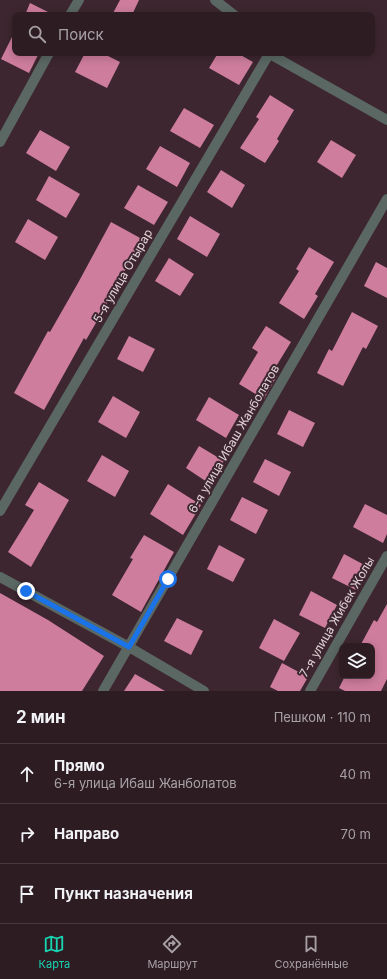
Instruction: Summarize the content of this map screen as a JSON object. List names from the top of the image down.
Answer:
{
  "streets": {
    "street": ["5-я улица Отырар", "6-я улица Ибаш Жанболатов", "7-я улица Жибек Жолы"]
  },
  "page": {
    "search": "Поиск",
    "heading": ["2 мин", "Пешком · 110 m"],
    "list": [
      ["Прямо", "6-я улица Ибаш Жанболатов", "40 m"],
      ["Направо", "70 m"],
      "Пункт назначения"
    ],
    "nav": ["Карта", "Маршрут", "Сохранённые"]
  }
}
